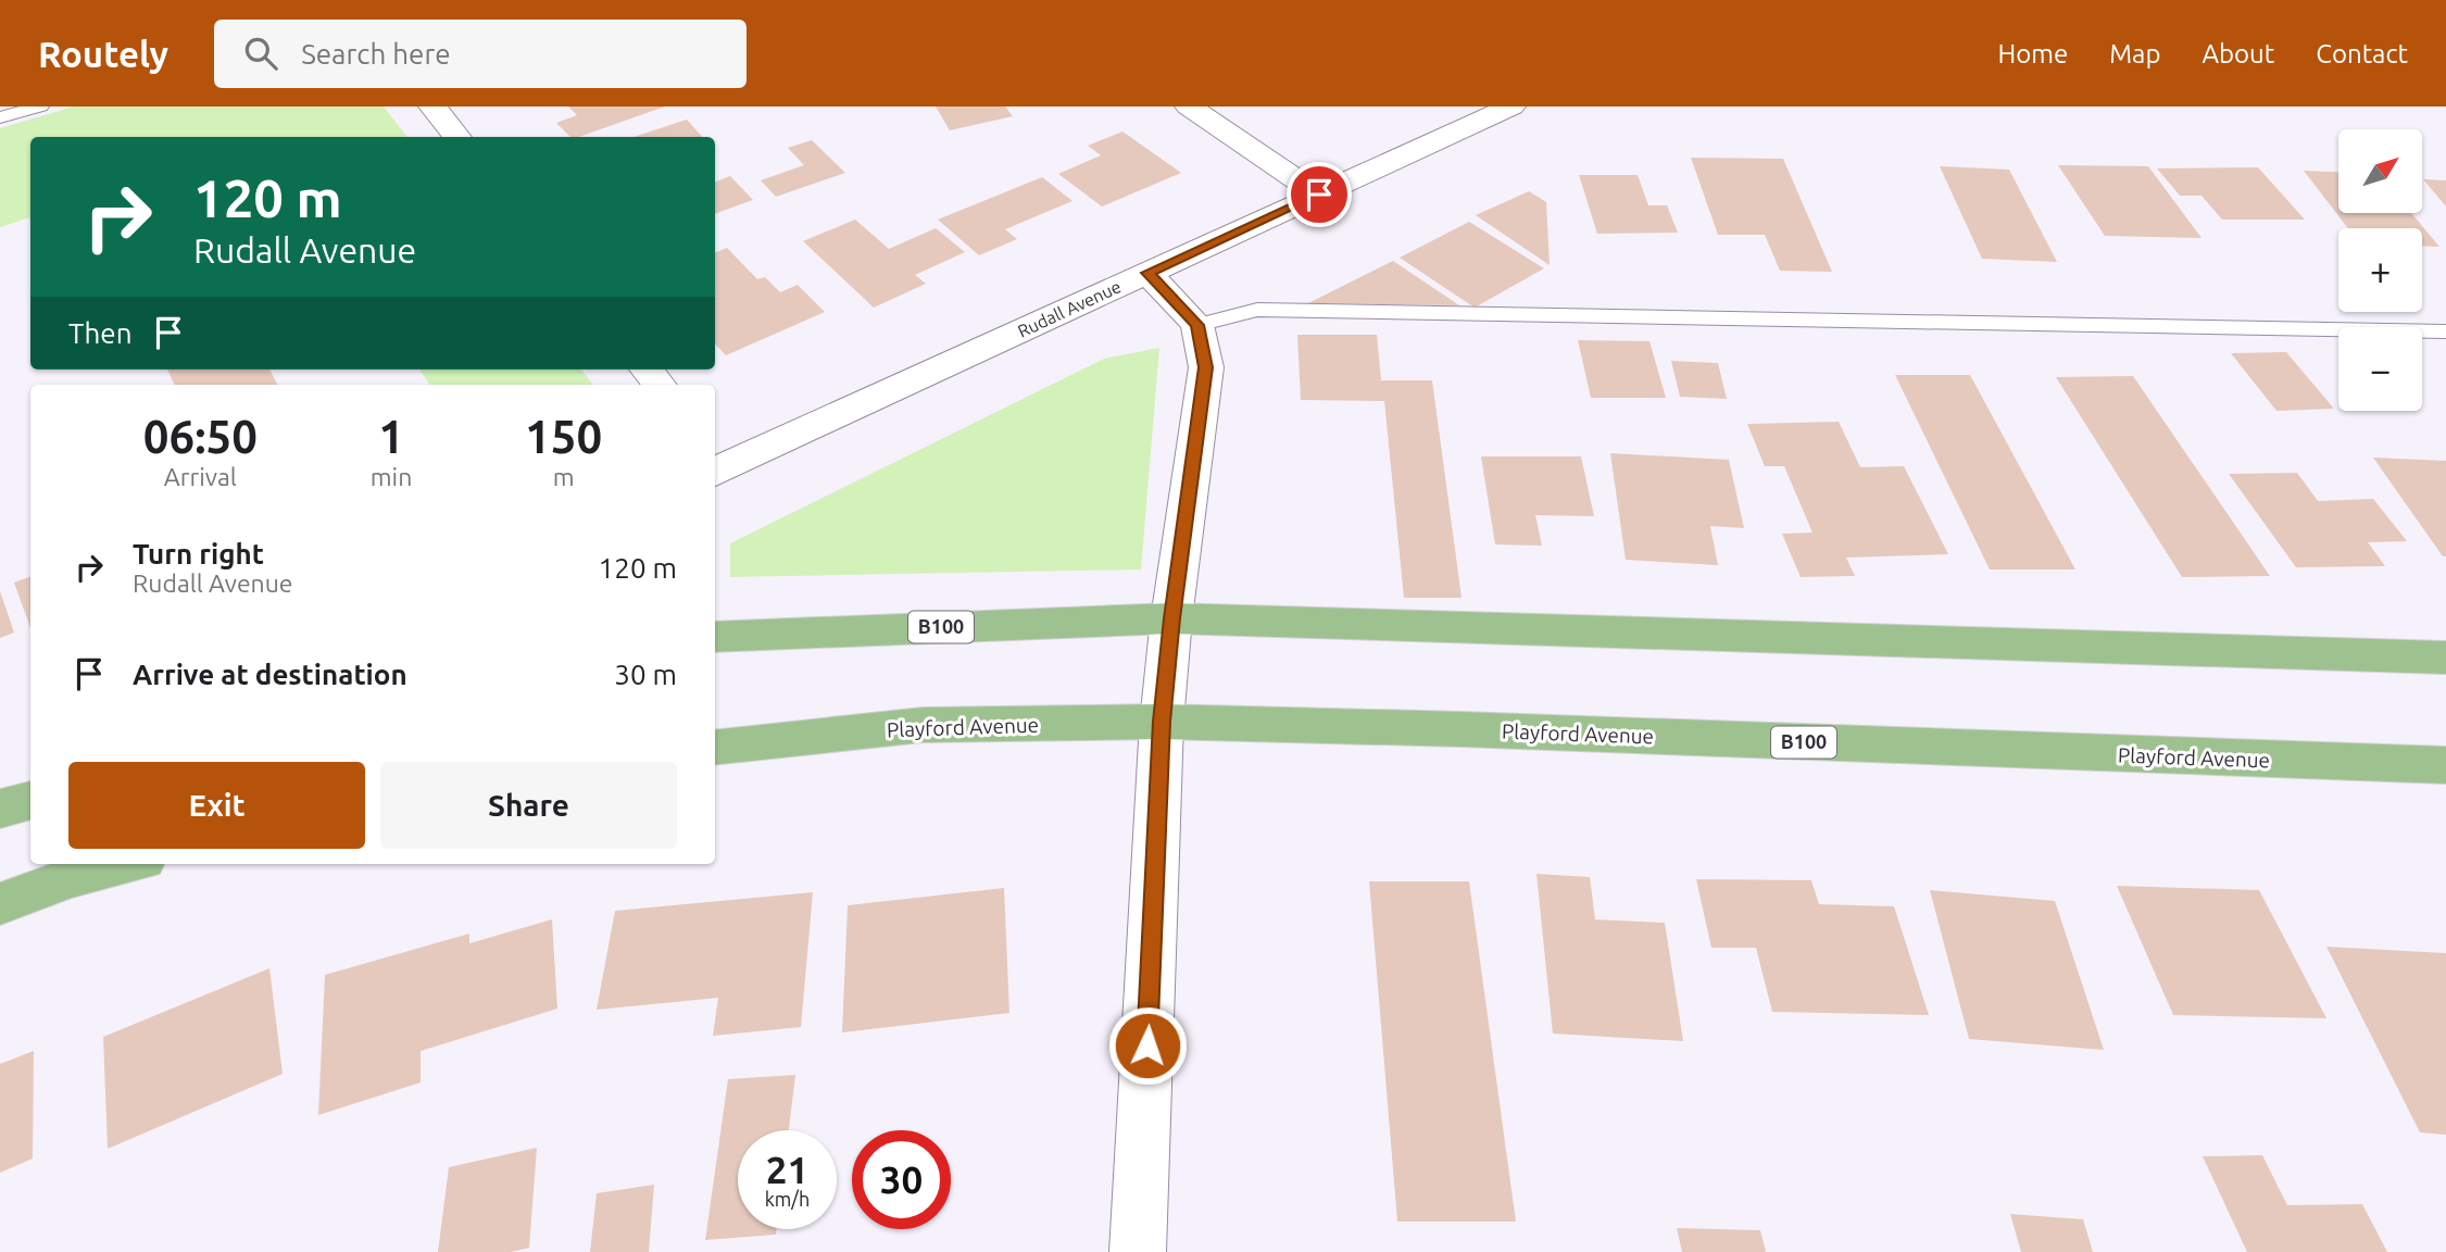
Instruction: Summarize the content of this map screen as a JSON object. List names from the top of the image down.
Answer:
{
  "streets": {
    "highway": ["B100", "Playford Avenue"],
    "street": ["Rudall Avenue"]
  },
  "north": "top right",
  "page": {
    "header": "Routely",
    "search": "Search here",
    "nav": [
      "Home",
      "Map",
      "About",
      "Contact"
    ],
    "map_buttons": ["+", "−"],
    "turn": ["120 m", "Rudall Avenue"],
    "then": "Then",
    "eta": [
      "06:50",
      "Arrival",
      "1",
      "min",
      "150",
      "m"
    ],
    "list": [
      {
        "name": "Turn right",
        "note": "Rudall Avenue",
        "value": "120 m"
      },
      {
        "name": "Arrive at destination",
        "value": "30 m"
      }
    ],
    "buttons": ["Exit", "Share"],
    "speed": "21 km/h",
    "limit": "30"
  }
}
